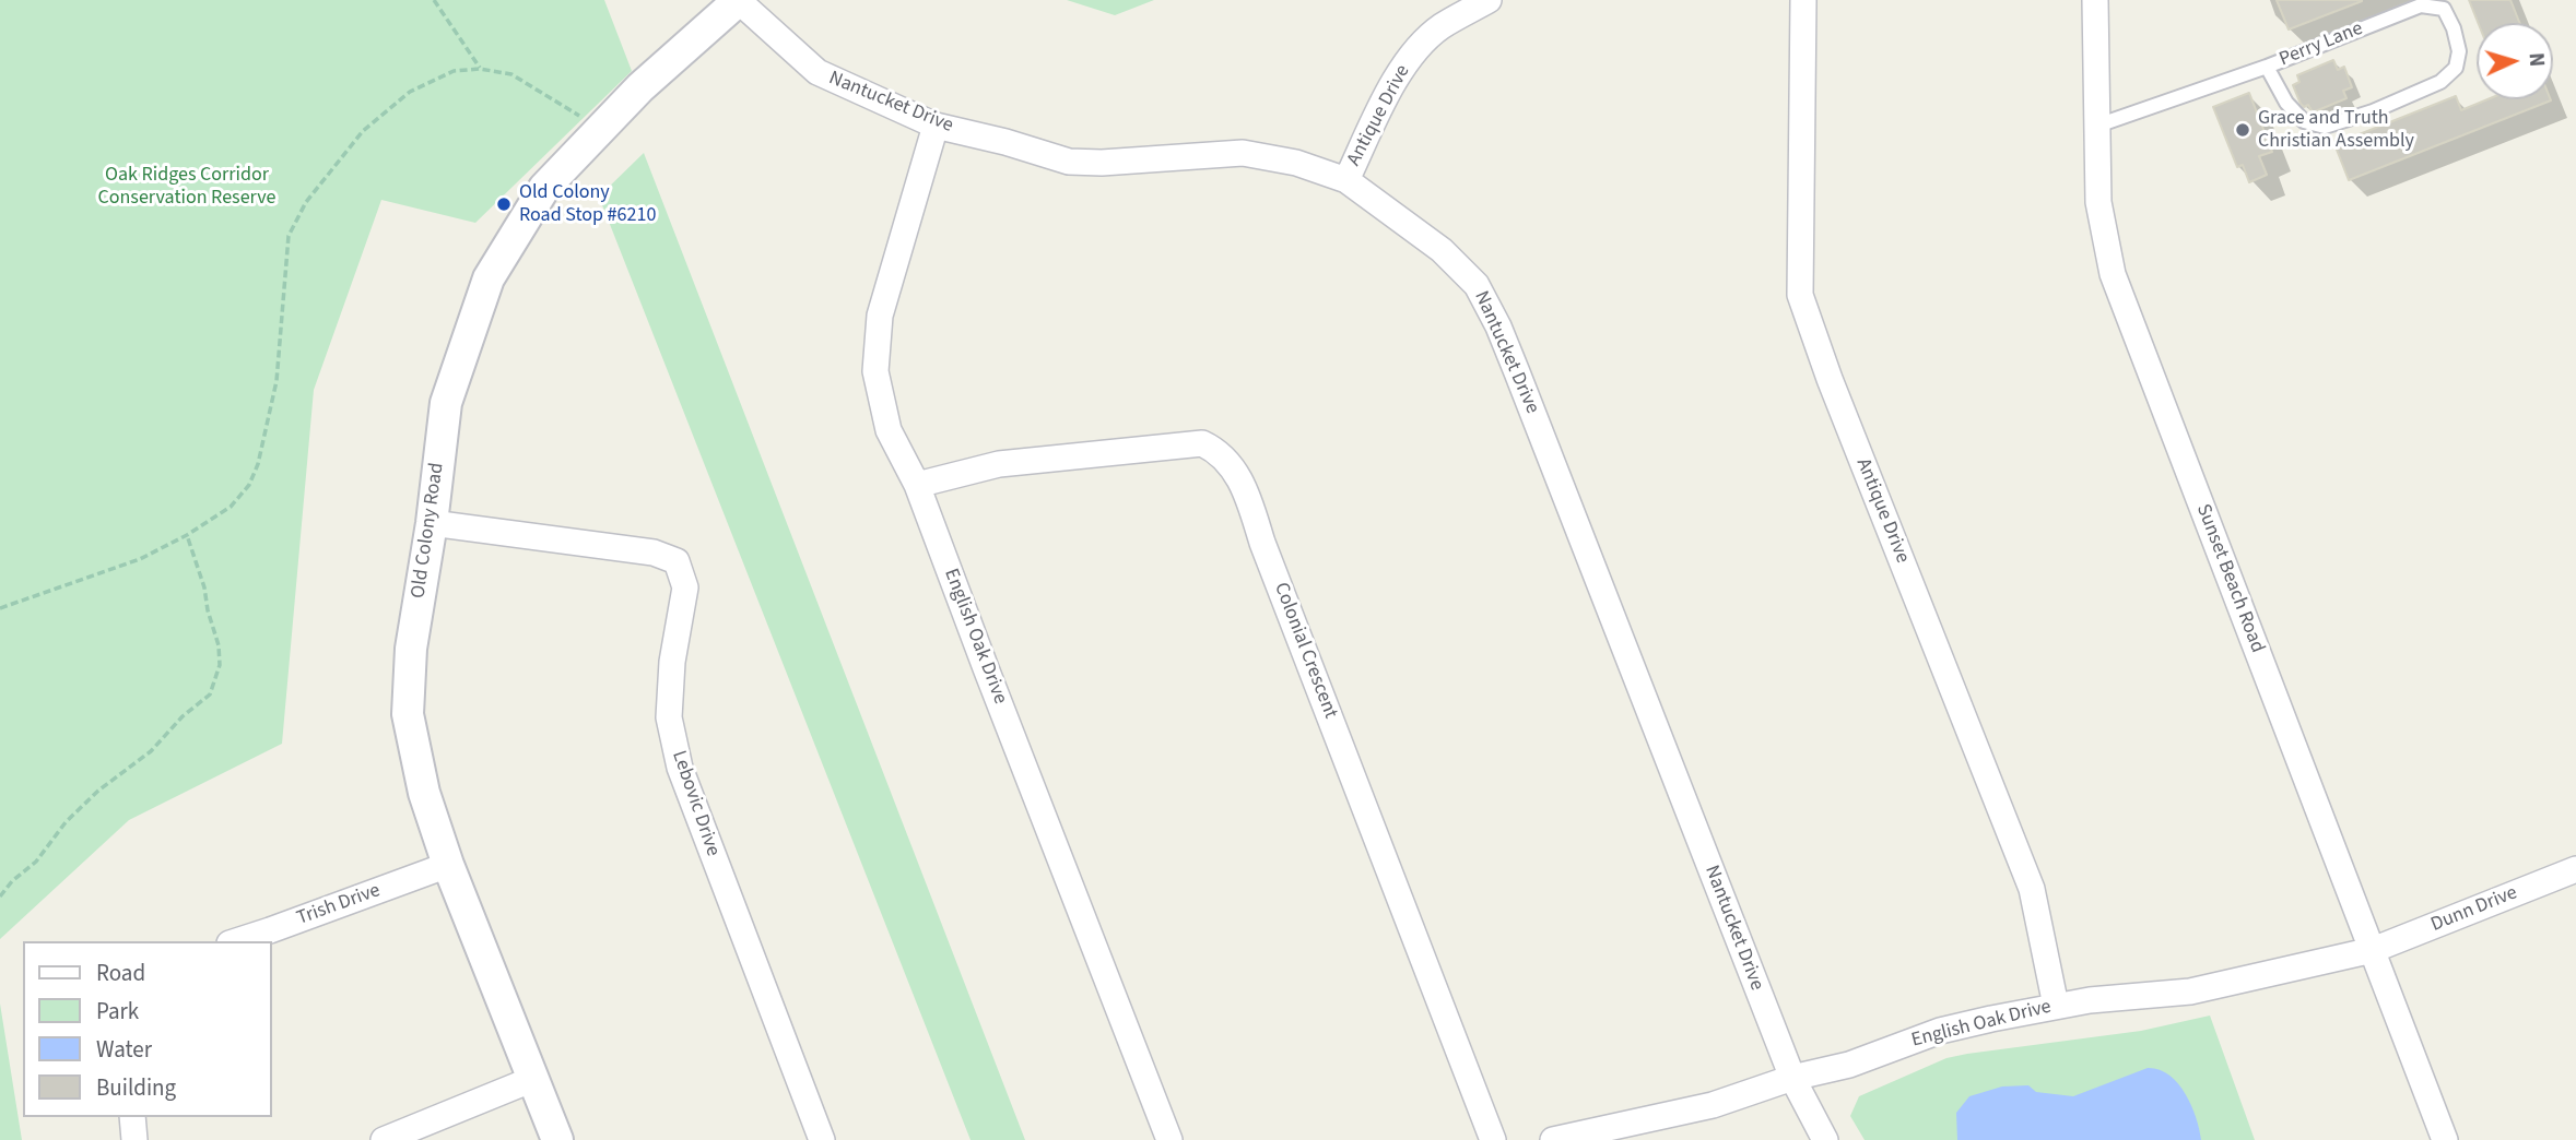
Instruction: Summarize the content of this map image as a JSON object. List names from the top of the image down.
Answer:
{
  "streets": {
    "street": [
      "Nantucket Drive",
      "Antique Drive",
      "Old Colony Road",
      "Sunset Beach Road",
      "English Oak Drive",
      "Colonial Crescent",
      "Lebovic Drive",
      "Trish Drive",
      "Dunn Drive"
    ],
    "lane": ["Perry Lane"]
  },
  "crossings": [
    ["Perry Lane", "Sunset Beach Road"],
    ["Nantucket Drive", "Antique Drive"],
    ["Nantucket Drive", "Old Colony Road"],
    ["Nantucket Drive", "English Oak Drive"],
    ["Antique Drive", "English Oak Drive"],
    ["Old Colony Road", "Lebovic Drive"],
    ["Old Colony Road", "Trish Drive"],
    ["Sunset Beach Road", "English Oak Drive"],
    ["Sunset Beach Road", "Dunn Drive"],
    ["English Oak Drive", "Colonial Crescent"],
    ["English Oak Drive", "Dunn Drive"]
  ],
  "parks": ["Oak Ridges Corridor Conservation Reserve"],
  "places": ["Grace and Truth Christian Assembly", "Old Colony Road Stop #6210"],
  "legend": [
    "Road",
    "Park",
    "Water",
    "Building"
  ],
  "north": "right"
}
